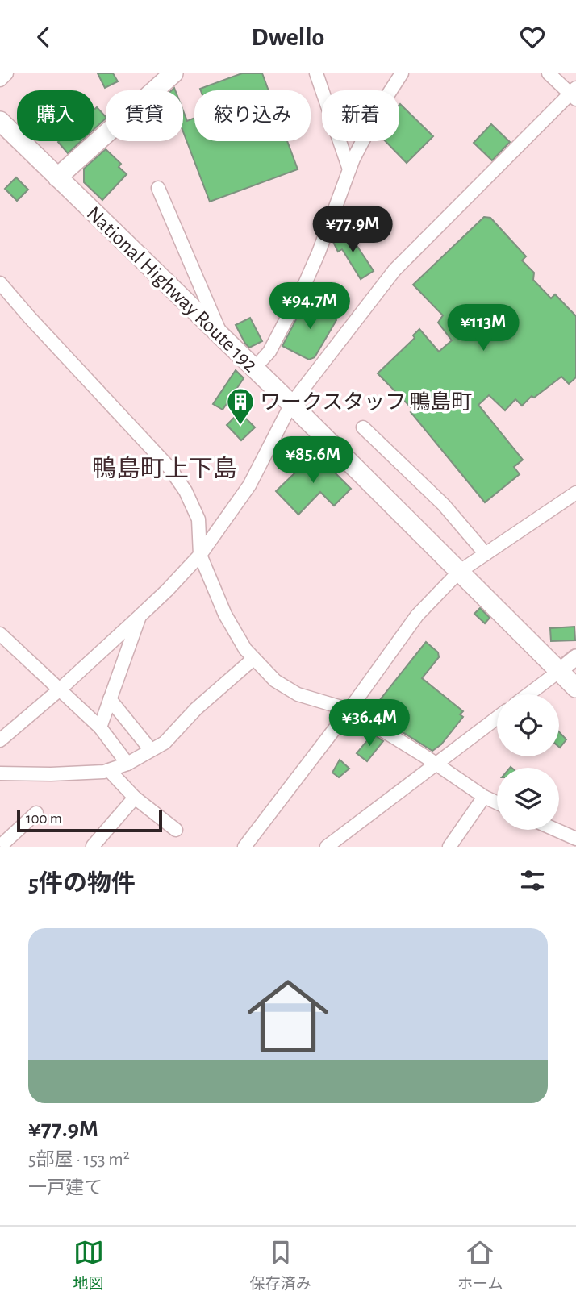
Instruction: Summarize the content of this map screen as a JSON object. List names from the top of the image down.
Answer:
{
  "streets": {
    "highway": ["National Highway Route 192"]
  },
  "districts": ["鴨島町上下島"],
  "places": {
    "building": ["ワークスタッフ 鴨島町"]
  },
  "scale_bar": "100 m",
  "page": {
    "header": "Dwello",
    "chip": [
      "購入",
      "賃貸",
      "絞り込み",
      "新着"
    ],
    "price": [
      "¥77.9M",
      "¥94.7M",
      "¥113M",
      "¥85.6M",
      "¥36.4M"
    ],
    "scale": "100 m",
    "heading": "5件の物件",
    "list": [
      {
        "name": "¥77.9M",
        "note": "5部屋 · 153 m² · 一戸建て"
      }
    ],
    "tabs": ["地図", "保存済み", "ホーム"]
  }
}
